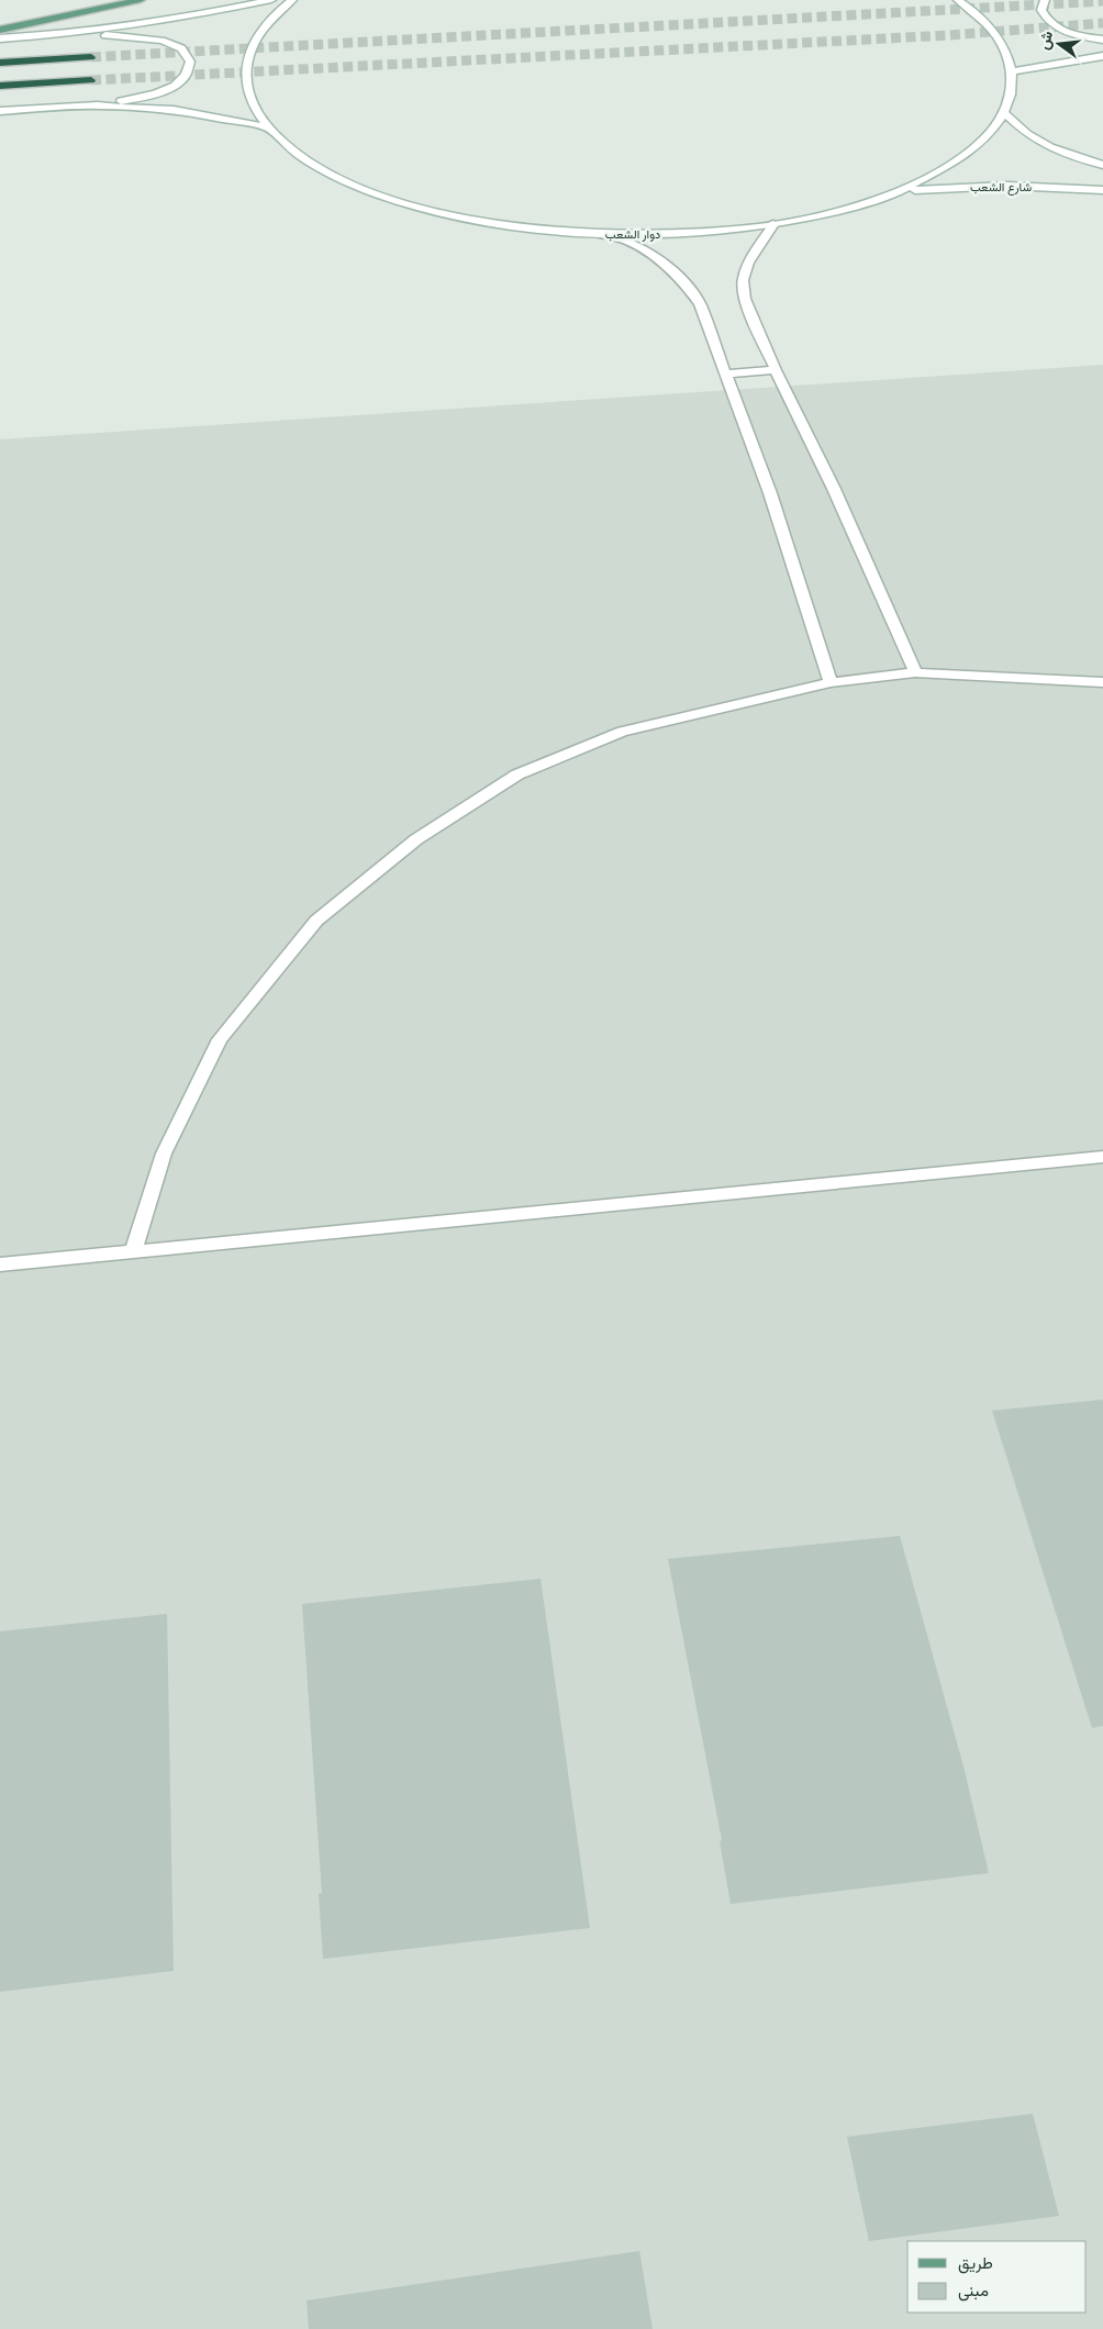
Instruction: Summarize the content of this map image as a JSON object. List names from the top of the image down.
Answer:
{
  "streets": {
    "street": ["شارع الشعب", "دوار الشعب"]
  },
  "crossings": [
    ["شارع الشعب", "دوار الشعب"]
  ],
  "legend": ["طريق", "مبنى"],
  "north": "left"
}
